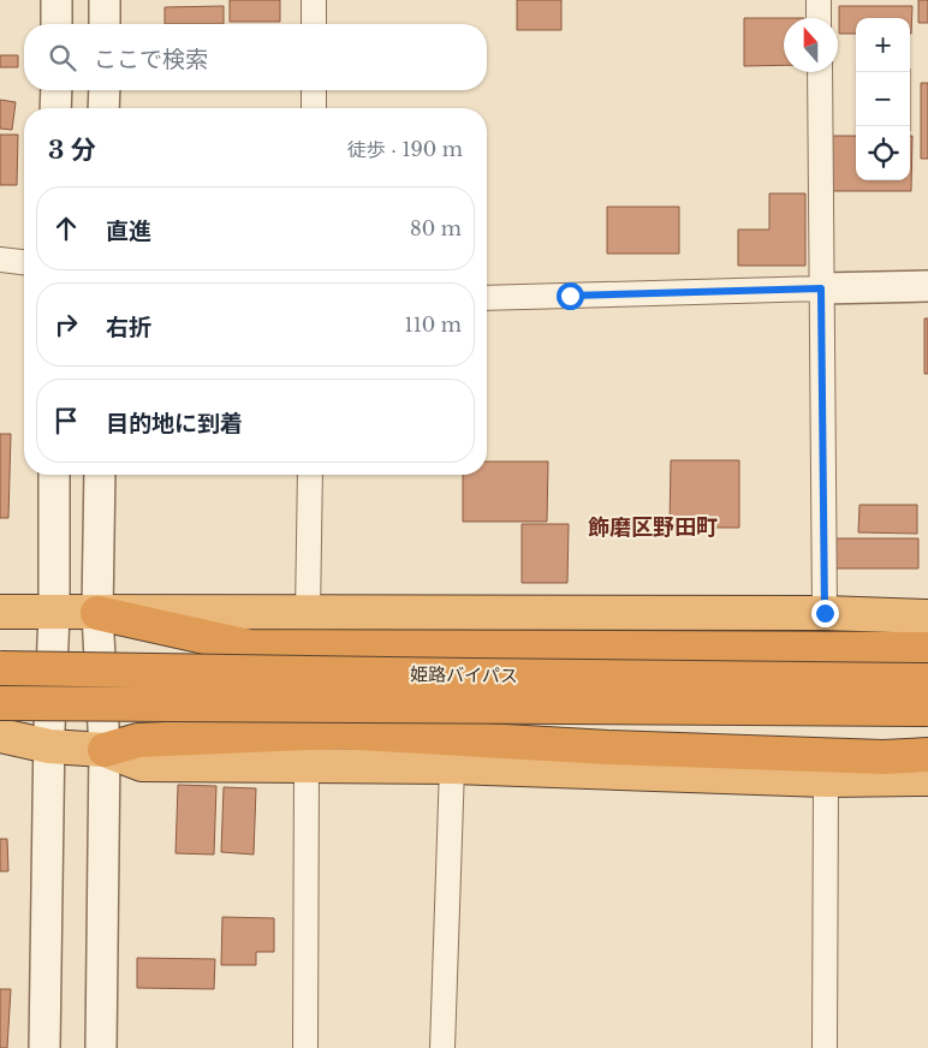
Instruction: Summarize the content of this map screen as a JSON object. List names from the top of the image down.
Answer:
{
  "streets": {
    "highway": ["姫路バイパス"]
  },
  "districts": ["飾磨区野田町"],
  "north": "top",
  "page": {
    "map_buttons": ["+", "−"],
    "search": "ここで検索",
    "heading": ["3 分", "徒歩 · 190 m"],
    "list": [
      ["直進", "80 m"],
      ["右折", "110 m"],
      "目的地に到着"
    ]
  }
}
